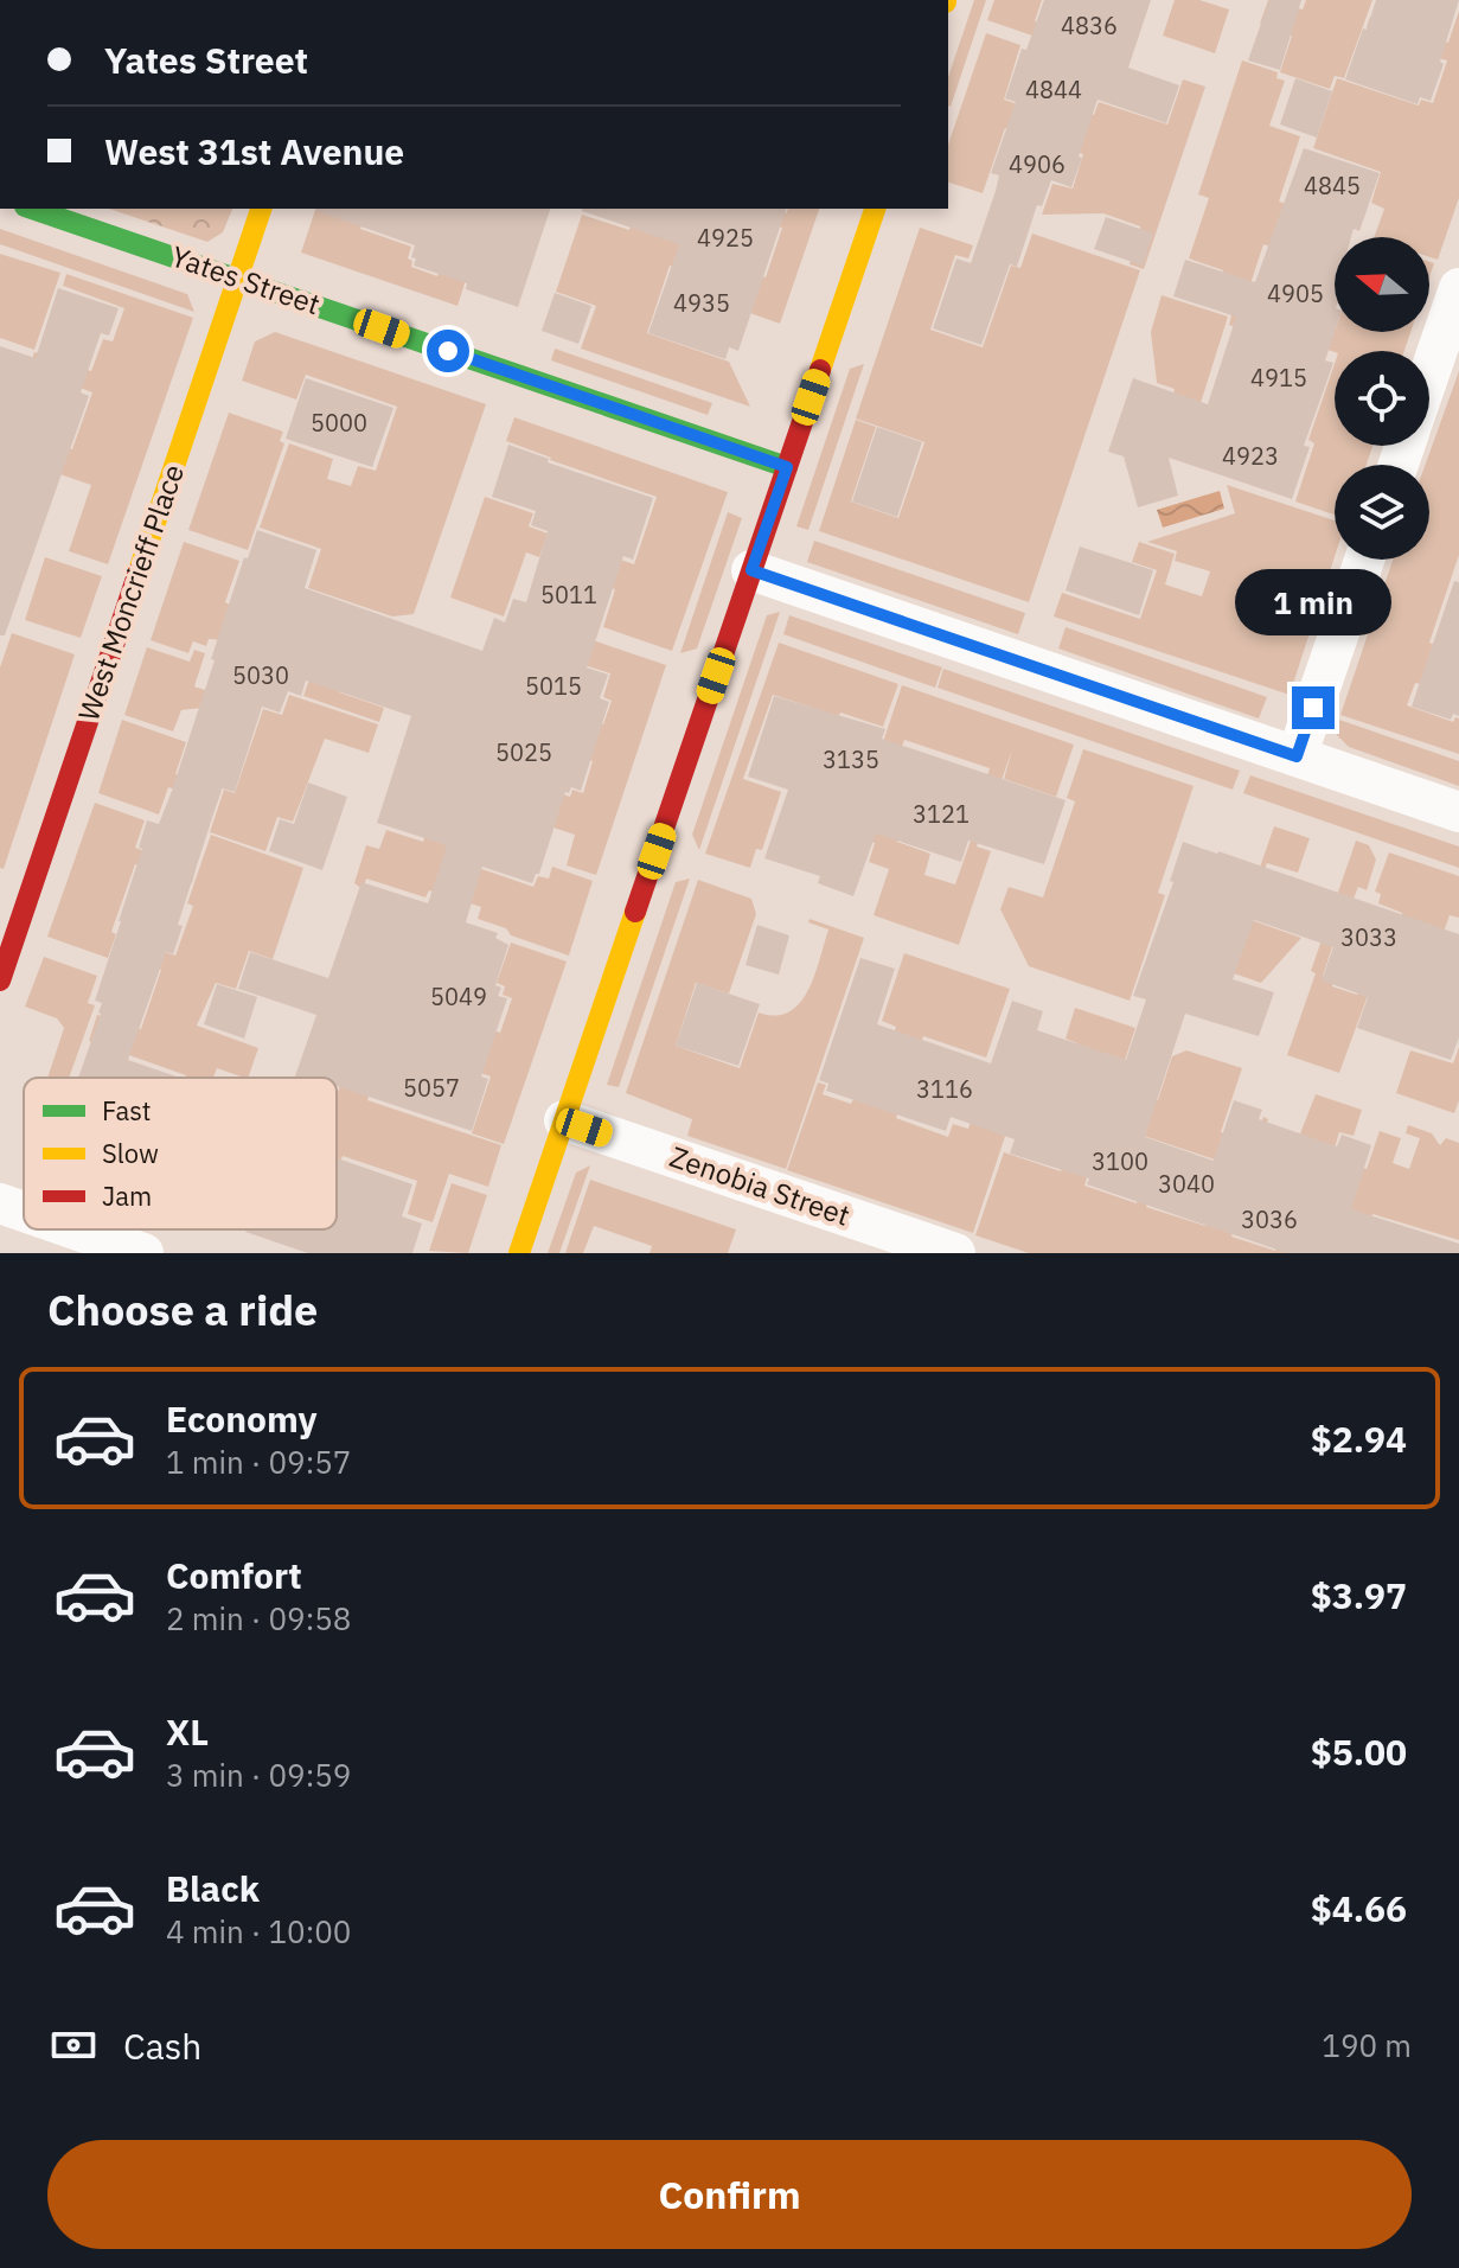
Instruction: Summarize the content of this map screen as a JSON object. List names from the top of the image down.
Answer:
{
  "streets": {
    "street": ["Yates Street", "West Moncrieff Place", "Zenobia Street"]
  },
  "crossings": [
    ["Yates Street", "West Moncrieff Place"]
  ],
  "house_numbers": [
    "4836",
    "4844",
    "4906",
    "4845",
    "4925",
    "4905",
    "4935",
    "4915",
    "5000",
    "4923",
    "5011",
    "5030",
    "5015",
    "5025",
    "3135",
    "3121",
    "3033",
    "5049",
    "5057",
    "3116",
    "3100",
    "3040",
    "3036"
  ],
  "legend": ["Fast", "Slow", "Jam"],
  "north": "left",
  "page": {
    "banner": ["Yates Street", "West 31st Avenue"],
    "bubble": "1 min",
    "heading": "Choose a ride",
    "list": [
      {
        "name": "Economy",
        "note": "1 min · 09:57",
        "value": "$2.94"
      },
      {
        "name": "Comfort",
        "note": "2 min · 09:58",
        "value": "$3.97"
      },
      {
        "name": "XL",
        "note": "3 min · 09:59",
        "value": "$5.00"
      },
      {
        "name": "Black",
        "note": "4 min · 10:00",
        "value": "$4.66"
      }
    ],
    "pay": ["Cash", "190 m"],
    "buttons": "Confirm"
  }
}
